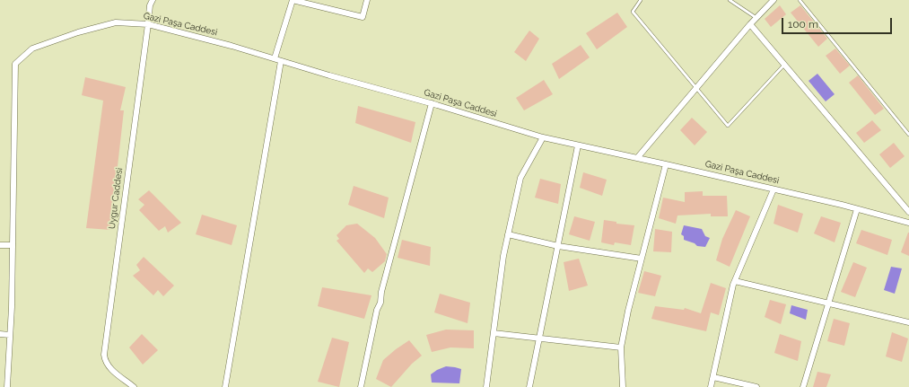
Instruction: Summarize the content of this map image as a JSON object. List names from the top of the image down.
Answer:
{
  "streets": {
    "street": ["Gazi Paşa Caddesi", "Uygur Caddesi"]
  },
  "crossings": [
    ["Gazi Paşa Caddesi", "Uygur Caddesi"]
  ],
  "scale_bar": "100 m"
}
